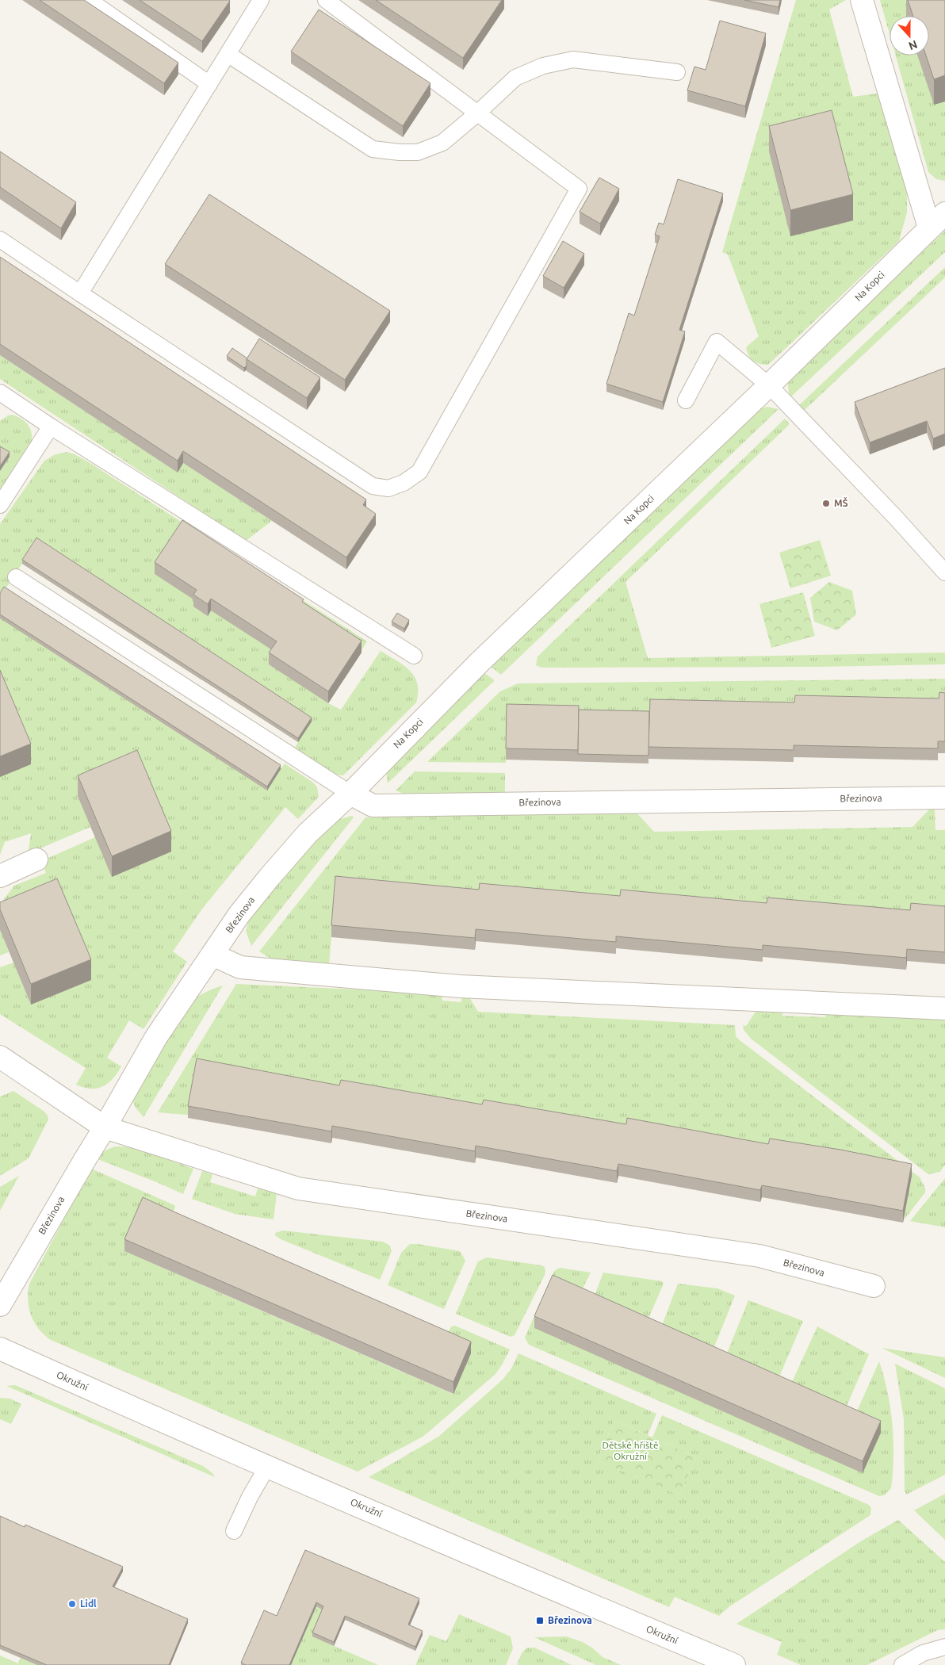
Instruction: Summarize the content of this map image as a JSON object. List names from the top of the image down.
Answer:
{
  "streets": {
    "street": ["Na Kopci", "Březinova", "Okružní"]
  },
  "crossings": [
    ["Na Kopci", "Březinova"]
  ],
  "parks": ["Dětské hřiště Okružní"],
  "places": {
    "other": ["MŠ", "Lidl"],
    "transit": ["Březinova"]
  },
  "north": "bottom"
}
